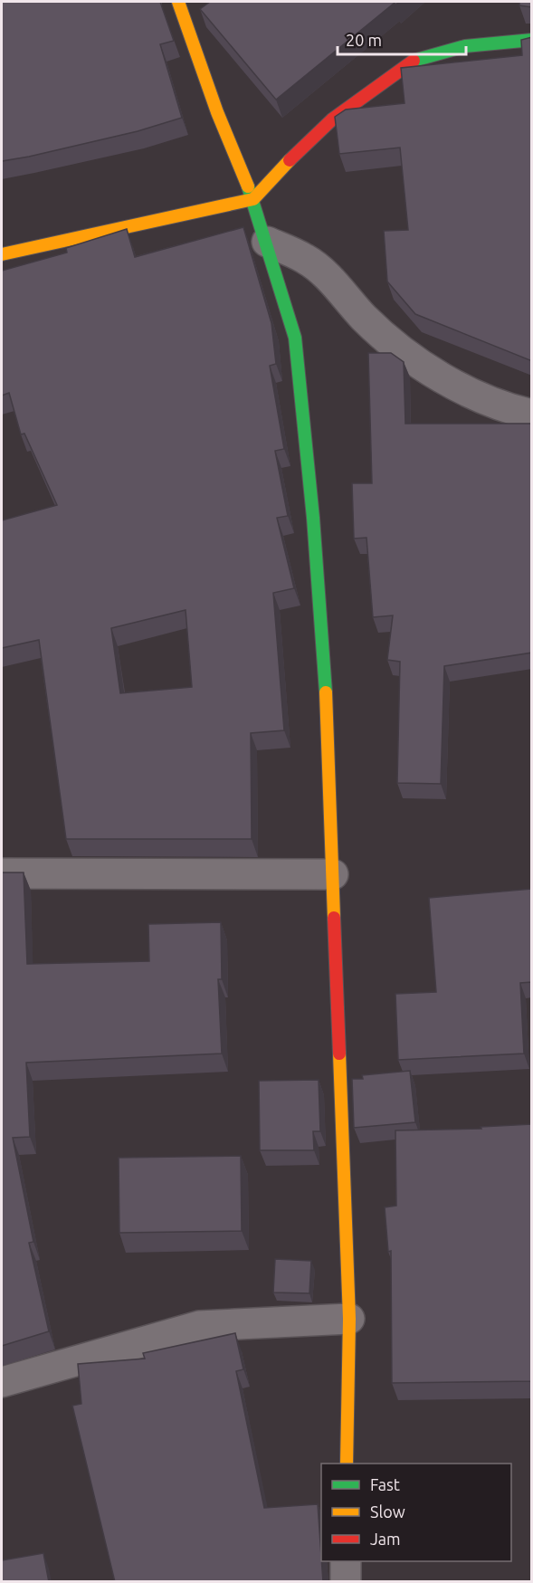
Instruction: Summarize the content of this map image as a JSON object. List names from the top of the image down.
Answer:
{
  "legend": ["Fast", "Slow", "Jam"],
  "scale_bar": "20 m"
}
